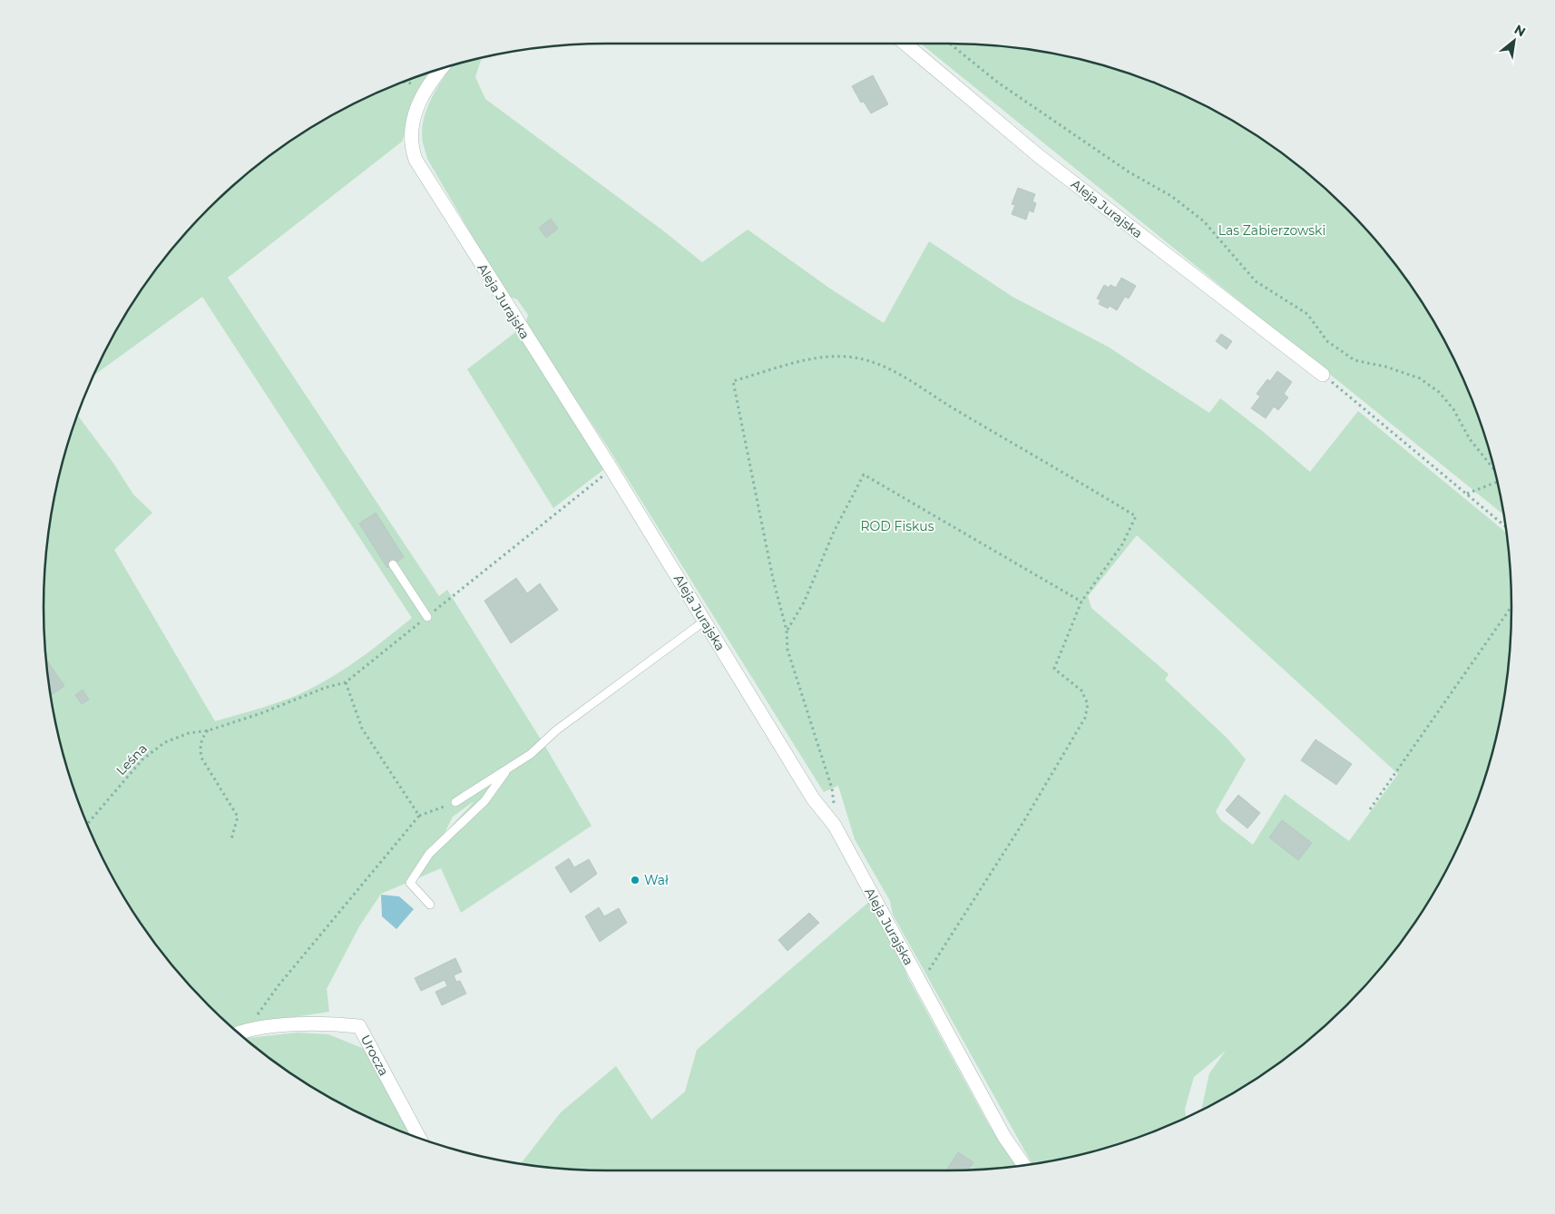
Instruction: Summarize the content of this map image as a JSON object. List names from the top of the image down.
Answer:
{
  "streets": {
    "street": ["Aleja Jurajska", "Urocza"],
    "path": ["Leśna"]
  },
  "parks": ["Las Zabierzowski", "ROD Fiskus"],
  "places": ["Wał"],
  "north": "top right"
}
